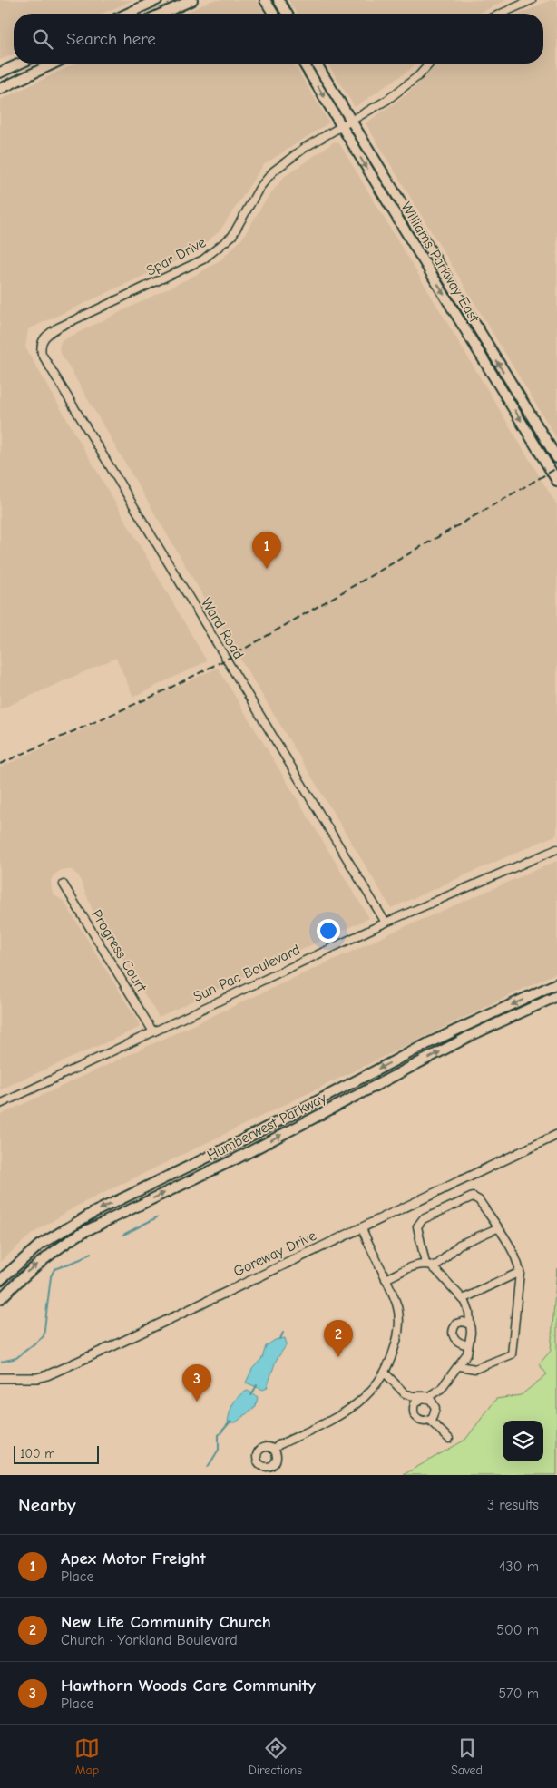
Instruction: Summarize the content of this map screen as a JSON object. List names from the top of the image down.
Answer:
{
  "streets": {
    "main road": ["Williams Parkway East", "Humberwest Parkway"],
    "street": [
      "Spar Drive",
      "Ward Road",
      "Progress Court",
      "Sun Pac Boulevard",
      "Goreway Drive"
    ]
  },
  "crossings": [
    ["Spar Drive", "Williams Parkway East"],
    ["Spar Drive", "Ward Road"],
    ["Ward Road", "Sun Pac Boulevard"],
    ["Progress Court", "Sun Pac Boulevard"]
  ],
  "scale_bar": "100 m",
  "page": {
    "search": "Search here",
    "pins": ["1", "2", "3"],
    "scale": "100 m",
    "heading": ["Nearby", "3 results"],
    "list": [
      {
        "mark": "1",
        "name": "Apex Motor Freight",
        "note": "Place",
        "value": "430 m"
      },
      {
        "mark": "2",
        "name": "New Life Community Church",
        "note": "Church · Yorkland Boulevard",
        "value": "500 m"
      },
      {
        "mark": "3",
        "name": "Hawthorn Woods Care Community",
        "note": "Place",
        "value": "570 m"
      }
    ],
    "nav": ["Map", "Directions", "Saved"]
  }
}
